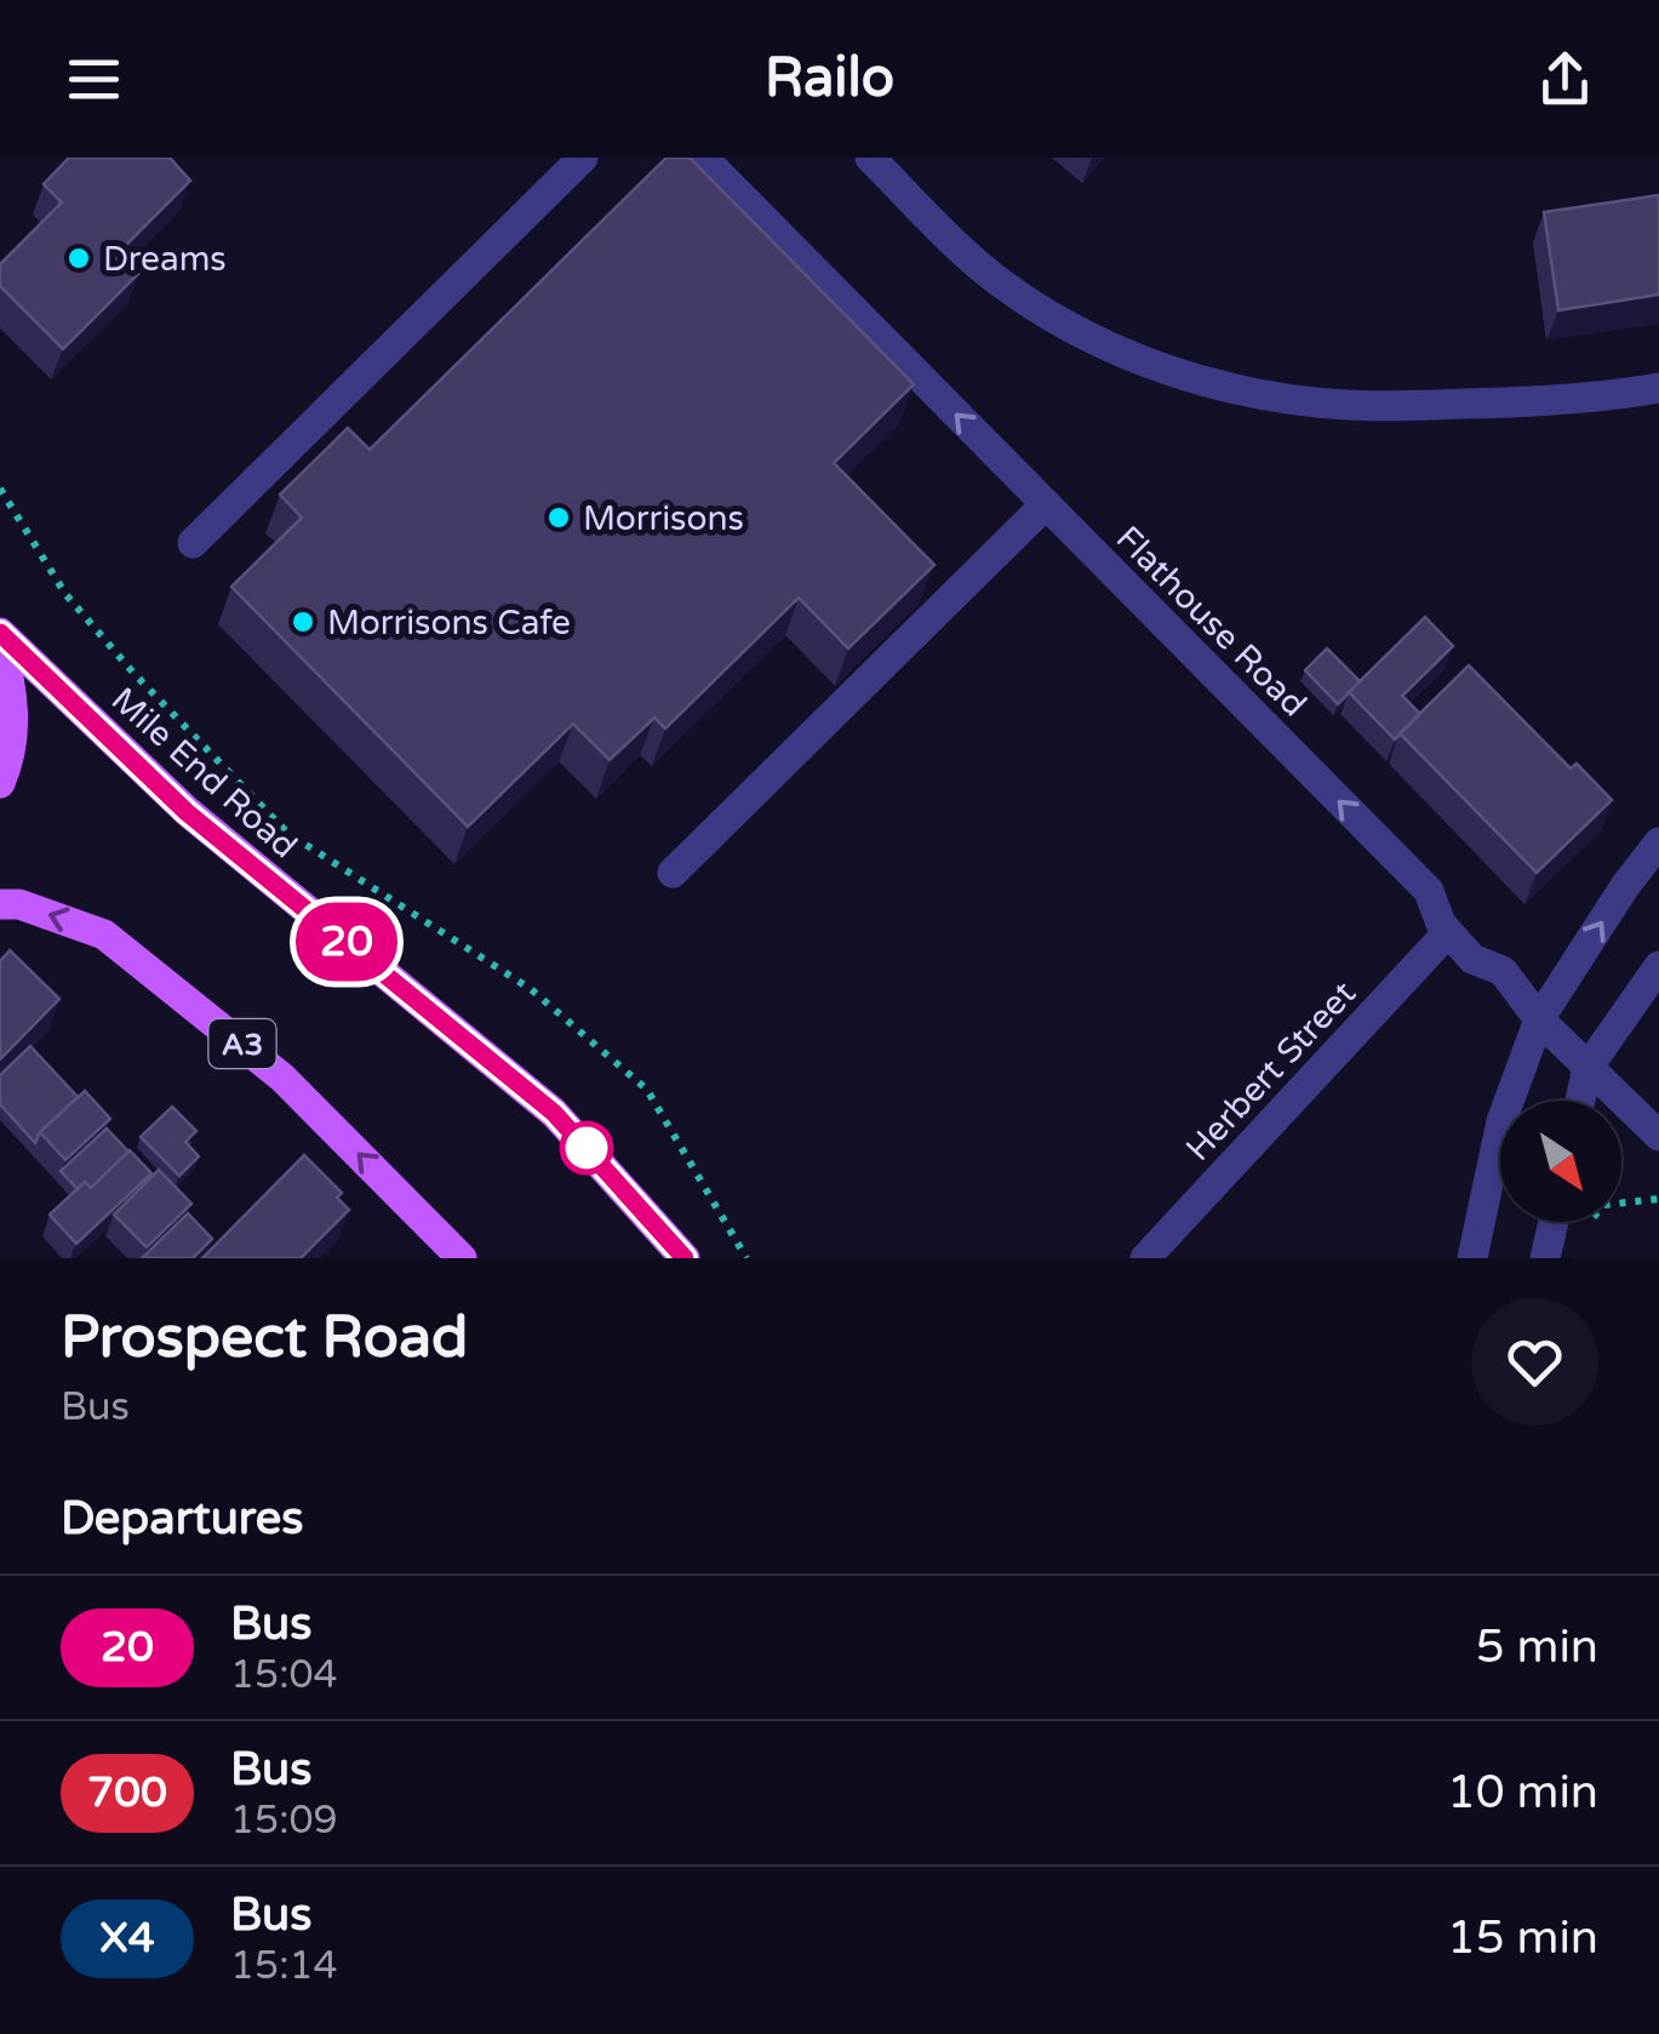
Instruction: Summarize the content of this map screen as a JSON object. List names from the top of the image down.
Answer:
{
  "streets": {
    "main road": ["Mile End Road", "A3"],
    "street": ["Flathouse Road", "Herbert Street"]
  },
  "crossings": [
    ["Flathouse Road", "Herbert Street"]
  ],
  "one_way": ["Flathouse Road"],
  "places": ["Dreams", "Morrisons", "Morrisons Cafe"],
  "lines": ["bus line 20"],
  "north": "bottom right",
  "page": {
    "header": "Railo",
    "on_map": "20",
    "heading": [
      ["Prospect Road", "Bus"],
      "Departures"
    ],
    "list": [
      {
        "mark": "20",
        "name": "Bus",
        "note": "15:04",
        "value": "5 min"
      },
      {
        "mark": "700",
        "name": "Bus",
        "note": "15:09",
        "value": "10 min"
      },
      {
        "mark": "X4",
        "name": "Bus",
        "note": "15:14",
        "value": "15 min"
      }
    ]
  }
}
